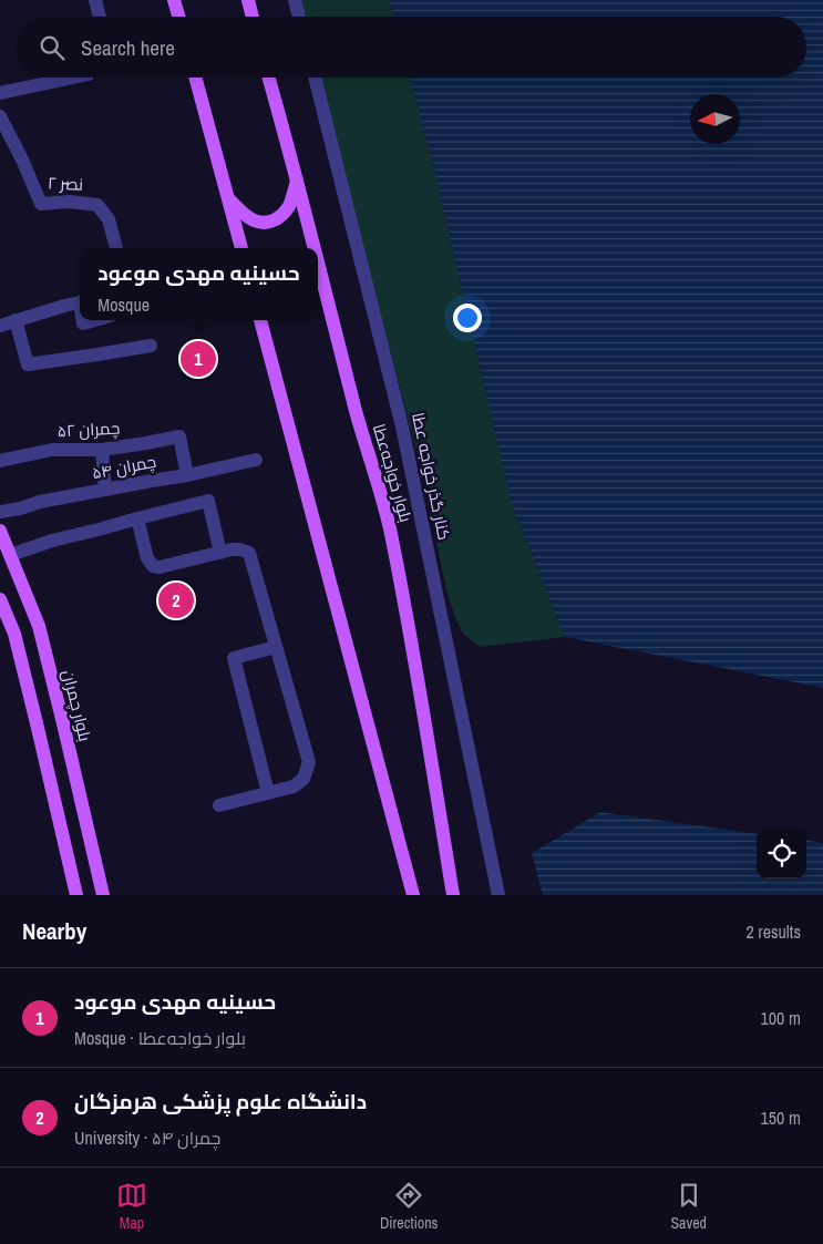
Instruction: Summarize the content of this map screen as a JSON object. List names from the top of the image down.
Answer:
{
  "streets": {
    "main road": ["بلوار خواجه‌عطا", "بلوار چمران"],
    "street": [
      "نصر ۲",
      "چمران ۵۲",
      "چمران ۵۴",
      "کنار گذر خواجه عطا"
    ]
  },
  "crossings": [
    ["چمران ۵۲", "چمران ۵۴"]
  ],
  "north": "left",
  "page": {
    "search": "Search here",
    "popup": ["حسینیه مهدی موعود", "Mosque"],
    "pins": ["1", "2"],
    "heading": ["Nearby", "2 results"],
    "list": [
      {
        "mark": "1",
        "name": "حسینیه مهدی موعود",
        "note": "Mosque · بلوار خواجه‌عطا",
        "value": "100 m"
      },
      {
        "mark": "2",
        "name": "دانشگاه علوم پزشکی هرمزگان",
        "note": "University · چمران ۵۴",
        "value": "150 m"
      }
    ],
    "nav": ["Map", "Directions", "Saved"]
  }
}
